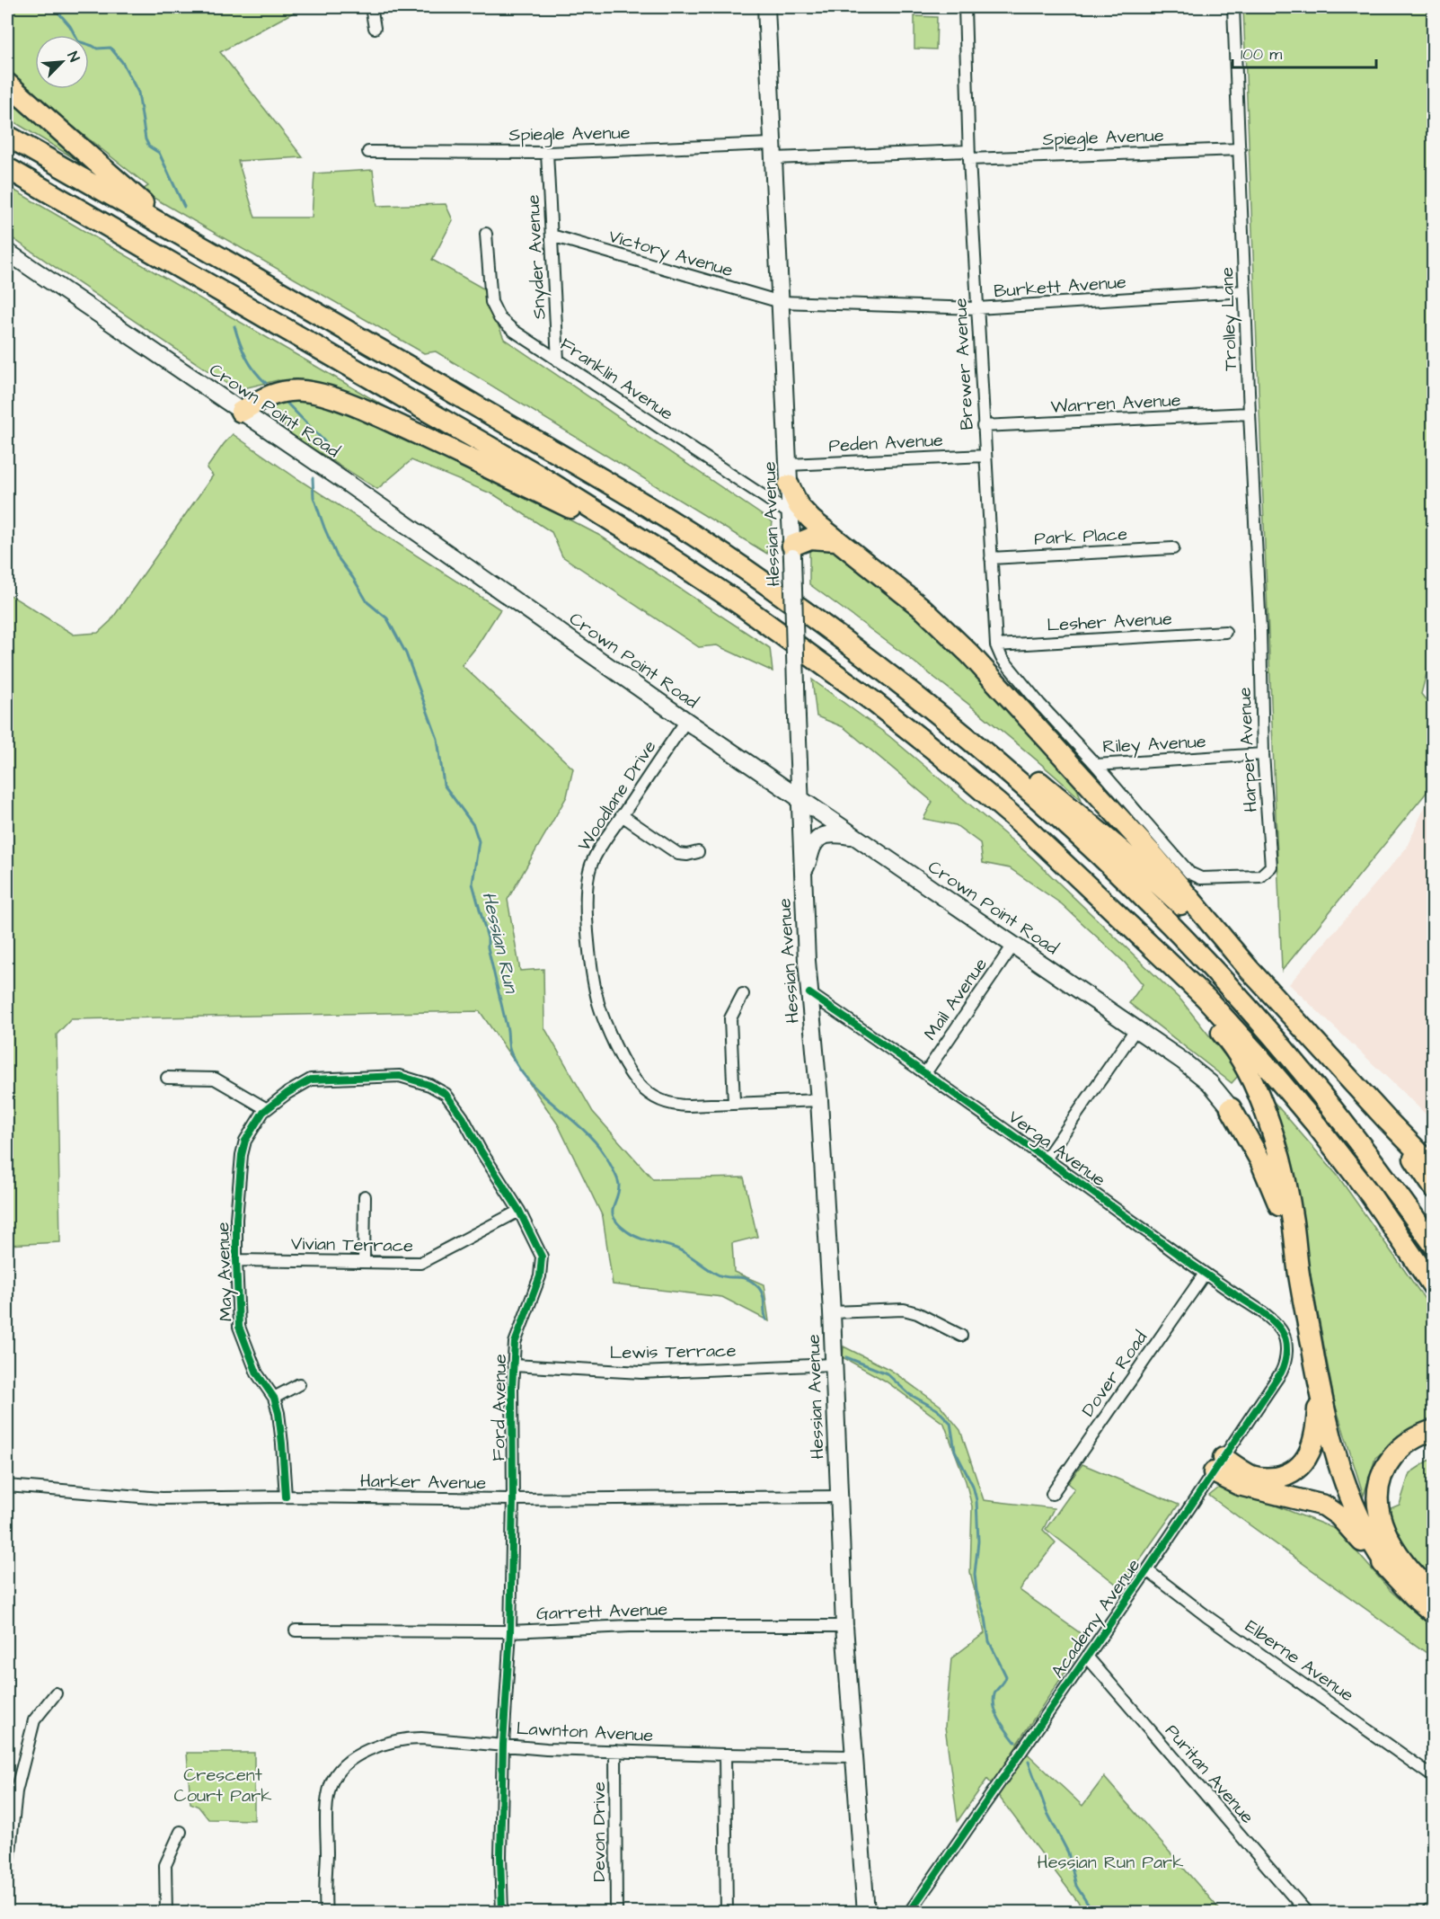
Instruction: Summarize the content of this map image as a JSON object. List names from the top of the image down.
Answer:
{
  "streets": {
    "main road": ["Crown Point Road", "Hessian Avenue"],
    "street": [
      "Spiegle Avenue",
      "Victory Avenue",
      "Snyder Avenue",
      "Burkett Avenue",
      "Trolley Lane",
      "Brewer Avenue",
      "Franklin Avenue",
      "Warren Avenue",
      "Peden Avenue",
      "Park Place",
      "Lesher Avenue",
      "Riley Avenue",
      "Harper Avenue",
      "Woodlane Drive",
      "Mail Avenue",
      "Verga Avenue",
      "Vivian Terrace",
      "May Avenue",
      "Lewis Terrace",
      "Dover Road",
      "Ford Avenue",
      "Harker Avenue",
      "Garrett Avenue",
      "Academy Avenue",
      "Elberne Avenue",
      "Lawnton Avenue",
      "Puritan Avenue",
      "Devon Drive"
    ]
  },
  "crossings": [
    ["Spiegle Avenue", "Snyder Avenue"],
    ["Spiegle Avenue", "Trolley Lane"],
    ["Spiegle Avenue", "Brewer Avenue"],
    ["Spiegle Avenue", "Hessian Avenue"],
    ["Victory Avenue", "Snyder Avenue"],
    ["Victory Avenue", "Burkett Avenue"],
    ["Victory Avenue", "Hessian Avenue"],
    ["Snyder Avenue", "Franklin Avenue"],
    ["Burkett Avenue", "Trolley Lane"],
    ["Burkett Avenue", "Brewer Avenue"],
    ["Burkett Avenue", "Hessian Avenue"],
    ["Trolley Lane", "Warren Avenue"],
    ["Trolley Lane", "Harper Avenue"],
    ["Brewer Avenue", "Warren Avenue"],
    ["Brewer Avenue", "Peden Avenue"],
    ["Brewer Avenue", "Park Place"],
    ["Brewer Avenue", "Lesher Avenue"],
    ["Brewer Avenue", "Riley Avenue"],
    ["Franklin Avenue", "Hessian Avenue"],
    ["Crown Point Road", "Hessian Avenue"],
    ["Crown Point Road", "Woodlane Drive"],
    ["Crown Point Road", "Mail Avenue"],
    ["Peden Avenue", "Hessian Avenue"],
    ["Hessian Avenue", "Woodlane Drive"],
    ["Hessian Avenue", "Verga Avenue"],
    ["Hessian Avenue", "Lewis Terrace"],
    ["Hessian Avenue", "Harker Avenue"],
    ["Hessian Avenue", "Garrett Avenue"],
    ["Hessian Avenue", "Lawnton Avenue"],
    ["Riley Avenue", "Harper Avenue"],
    ["Mail Avenue", "Verga Avenue"],
    ["Verga Avenue", "Dover Road"],
    ["Verga Avenue", "Academy Avenue"],
    ["Vivian Terrace", "May Avenue"],
    ["Vivian Terrace", "Ford Avenue"],
    ["May Avenue", "Ford Avenue"],
    ["May Avenue", "Harker Avenue"],
    ["Lewis Terrace", "Ford Avenue"],
    ["Ford Avenue", "Harker Avenue"],
    ["Ford Avenue", "Garrett Avenue"],
    ["Ford Avenue", "Lawnton Avenue"],
    ["Academy Avenue", "Elberne Avenue"],
    ["Academy Avenue", "Puritan Avenue"],
    ["Lawnton Avenue", "Devon Drive"]
  ],
  "water": ["Hessian Run"],
  "parks": ["Crescent Court Park", "Hessian Run Park"],
  "scale_bar": "100 m",
  "north": "top right"
}
